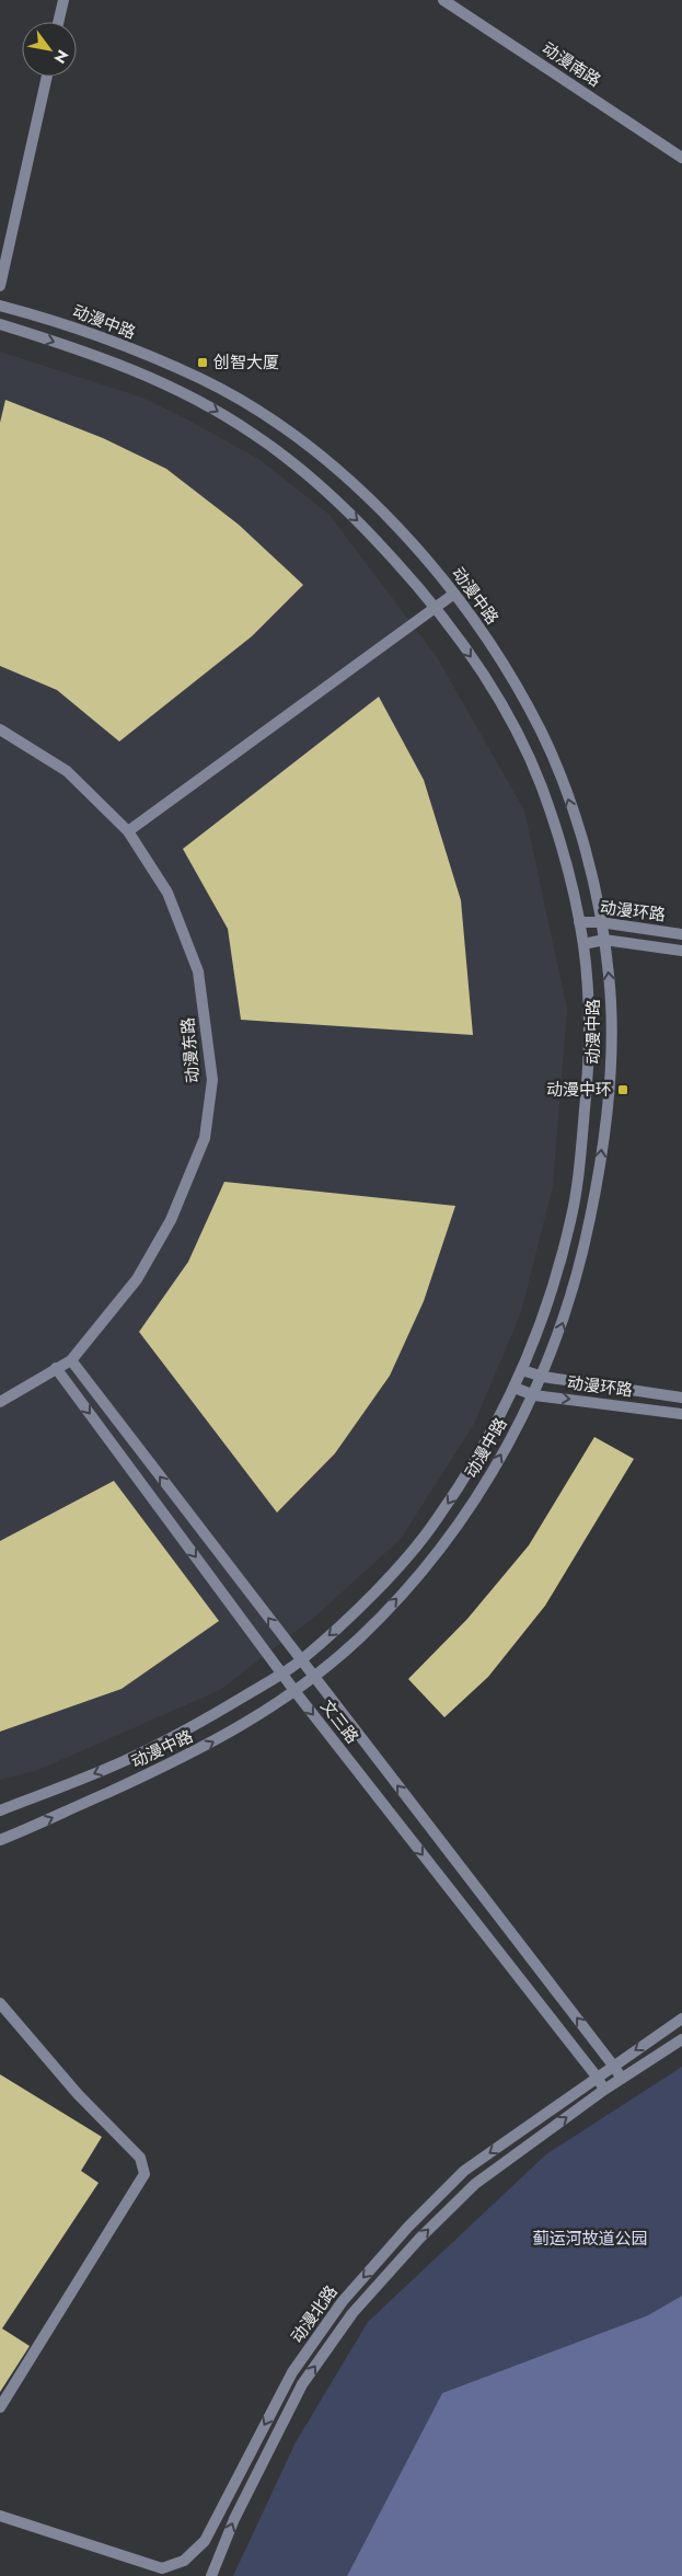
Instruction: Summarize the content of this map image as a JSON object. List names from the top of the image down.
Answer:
{
  "streets": {
    "street": [
      "动漫南路",
      "动漫中路",
      "动漫环路",
      "动漫东路",
      "文三路",
      "动漫北路"
    ]
  },
  "crossings": [
    ["动漫中路", "动漫环路"],
    ["动漫中路", "文三路"],
    ["动漫东路", "文三路"],
    ["文三路", "动漫北路"]
  ],
  "parks": ["蓟运河故道公园"],
  "places": {
    "transit": ["创智大厦", "动漫中环"]
  },
  "north": "bottom right"
}
